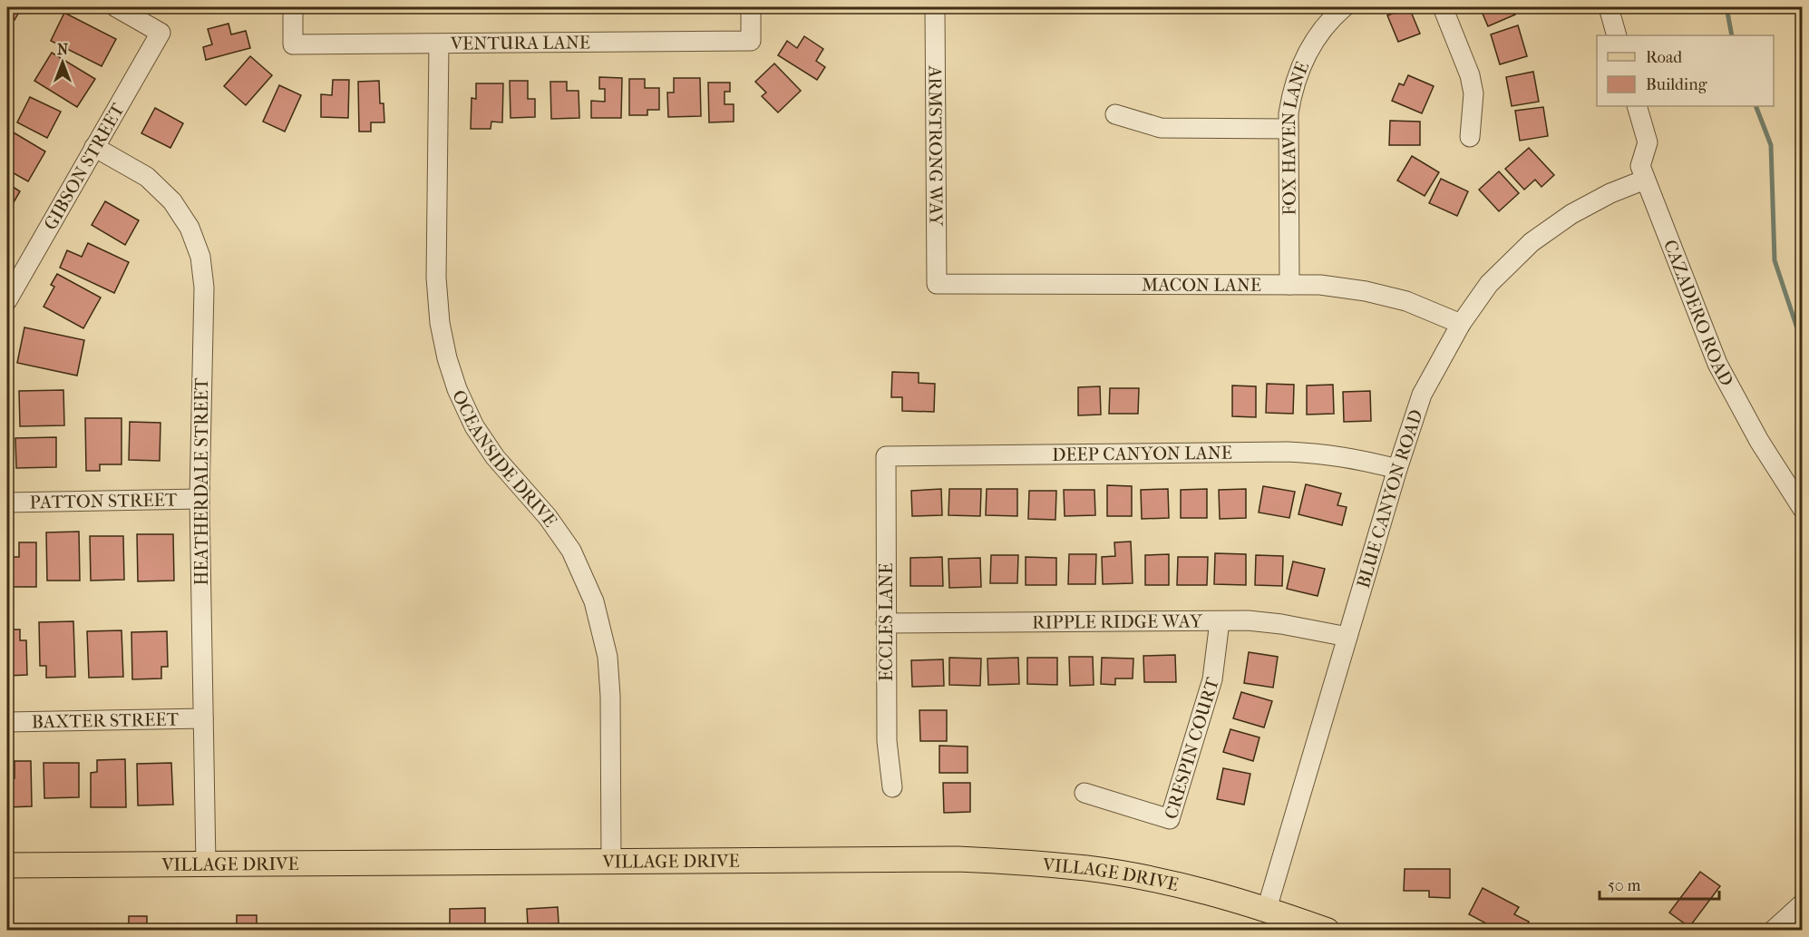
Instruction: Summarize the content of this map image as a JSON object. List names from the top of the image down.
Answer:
{
  "streets": {
    "main road": ["VILLAGE DRIVE"],
    "street": [
      "VENTURA LANE",
      "FOX HAVEN LANE",
      "ARMSTRONG WAY",
      "GIBSON STREET",
      "MACON LANE",
      "CAZADERO ROAD",
      "DEEP CANYON LANE",
      "OCEANSIDE DRIVE",
      "HEATHERDALE STREET",
      "BLUE CANYON ROAD",
      "PATTON STREET",
      "ECCLES LANE",
      "RIPPLE RIDGE WAY",
      "BAXTER STREET",
      "CRESPIN COURT"
    ]
  },
  "crossings": [
    ["VENTURA LANE", "OCEANSIDE DRIVE"],
    ["FOX HAVEN LANE", "MACON LANE"],
    ["ARMSTRONG WAY", "MACON LANE"],
    ["GIBSON STREET", "HEATHERDALE STREET"],
    ["MACON LANE", "BLUE CANYON ROAD"],
    ["CAZADERO ROAD", "BLUE CANYON ROAD"],
    ["DEEP CANYON LANE", "BLUE CANYON ROAD"],
    ["DEEP CANYON LANE", "ECCLES LANE"],
    ["OCEANSIDE DRIVE", "VILLAGE DRIVE"],
    ["HEATHERDALE STREET", "PATTON STREET"],
    ["HEATHERDALE STREET", "BAXTER STREET"],
    ["HEATHERDALE STREET", "VILLAGE DRIVE"],
    ["BLUE CANYON ROAD", "RIPPLE RIDGE WAY"],
    ["BLUE CANYON ROAD", "VILLAGE DRIVE"],
    ["ECCLES LANE", "RIPPLE RIDGE WAY"],
    ["RIPPLE RIDGE WAY", "CRESPIN COURT"]
  ],
  "legend": ["Road", "Building"],
  "scale_bar": "50 m",
  "north": "top"
}
